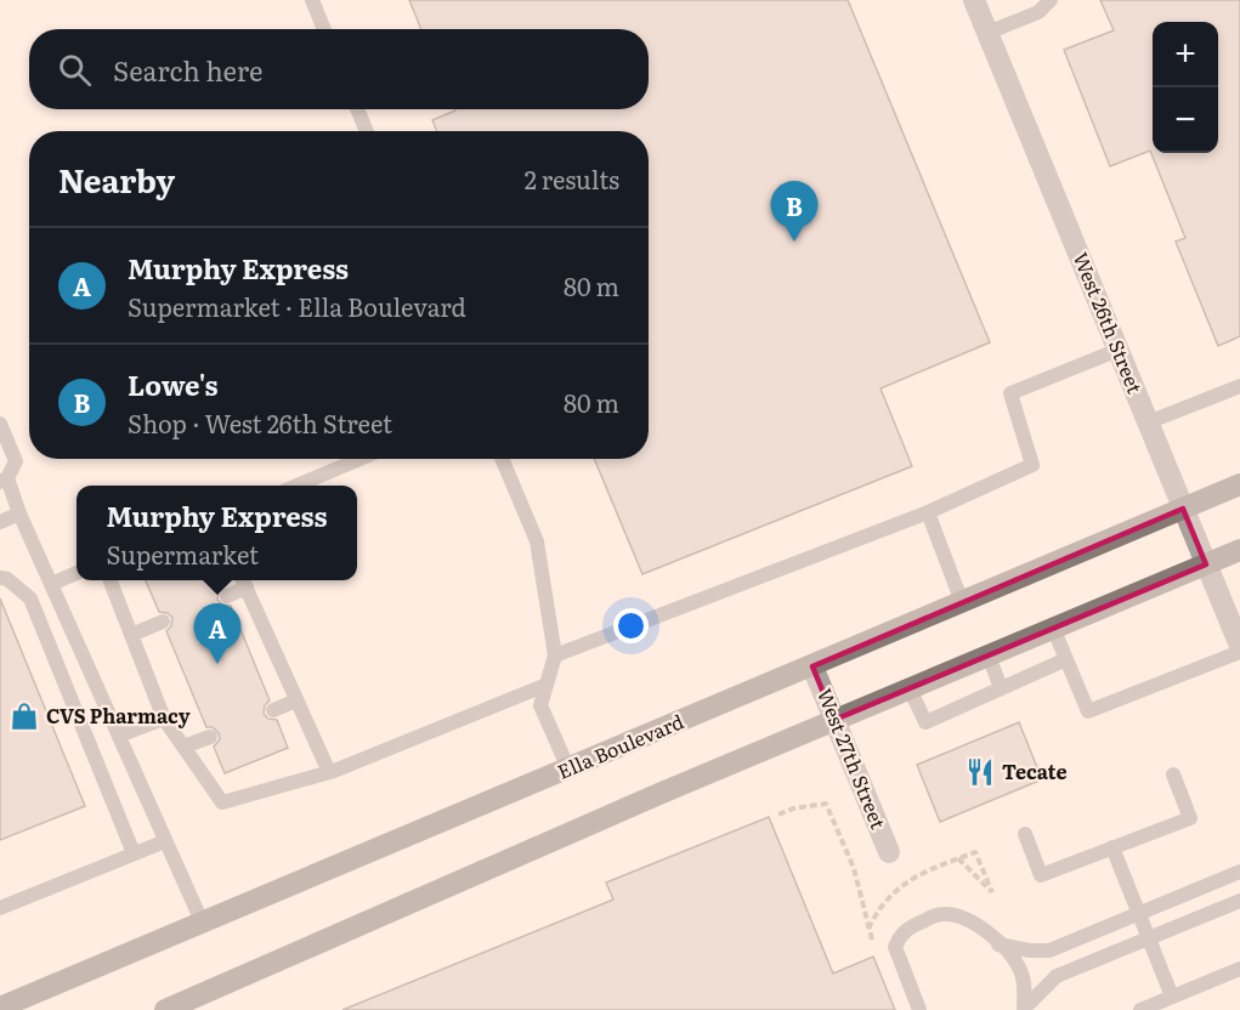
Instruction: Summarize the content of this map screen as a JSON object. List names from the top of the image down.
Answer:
{
  "streets": {
    "main road": ["Ella Boulevard"],
    "street": ["West 26th Street", "West 27th Street"]
  },
  "crossings": [
    ["West 26th Street", "Ella Boulevard"],
    ["Ella Boulevard", "West 27th Street"]
  ],
  "places": {
    "shop": ["CVS Pharmacy"],
    "restaurant": ["Tecate"]
  },
  "page": {
    "map_buttons": ["+", "−"],
    "search": "Search here",
    "heading": ["Nearby", "2 results"],
    "pins": ["B", "A"],
    "list": [
      {
        "mark": "A",
        "name": "Murphy Express",
        "note": "Supermarket · Ella Boulevard",
        "value": "80 m"
      },
      {
        "mark": "B",
        "name": "Lowe's",
        "note": "Shop · West 26th Street",
        "value": "80 m"
      }
    ],
    "popup": ["Murphy Express", "Supermarket"]
  }
}
